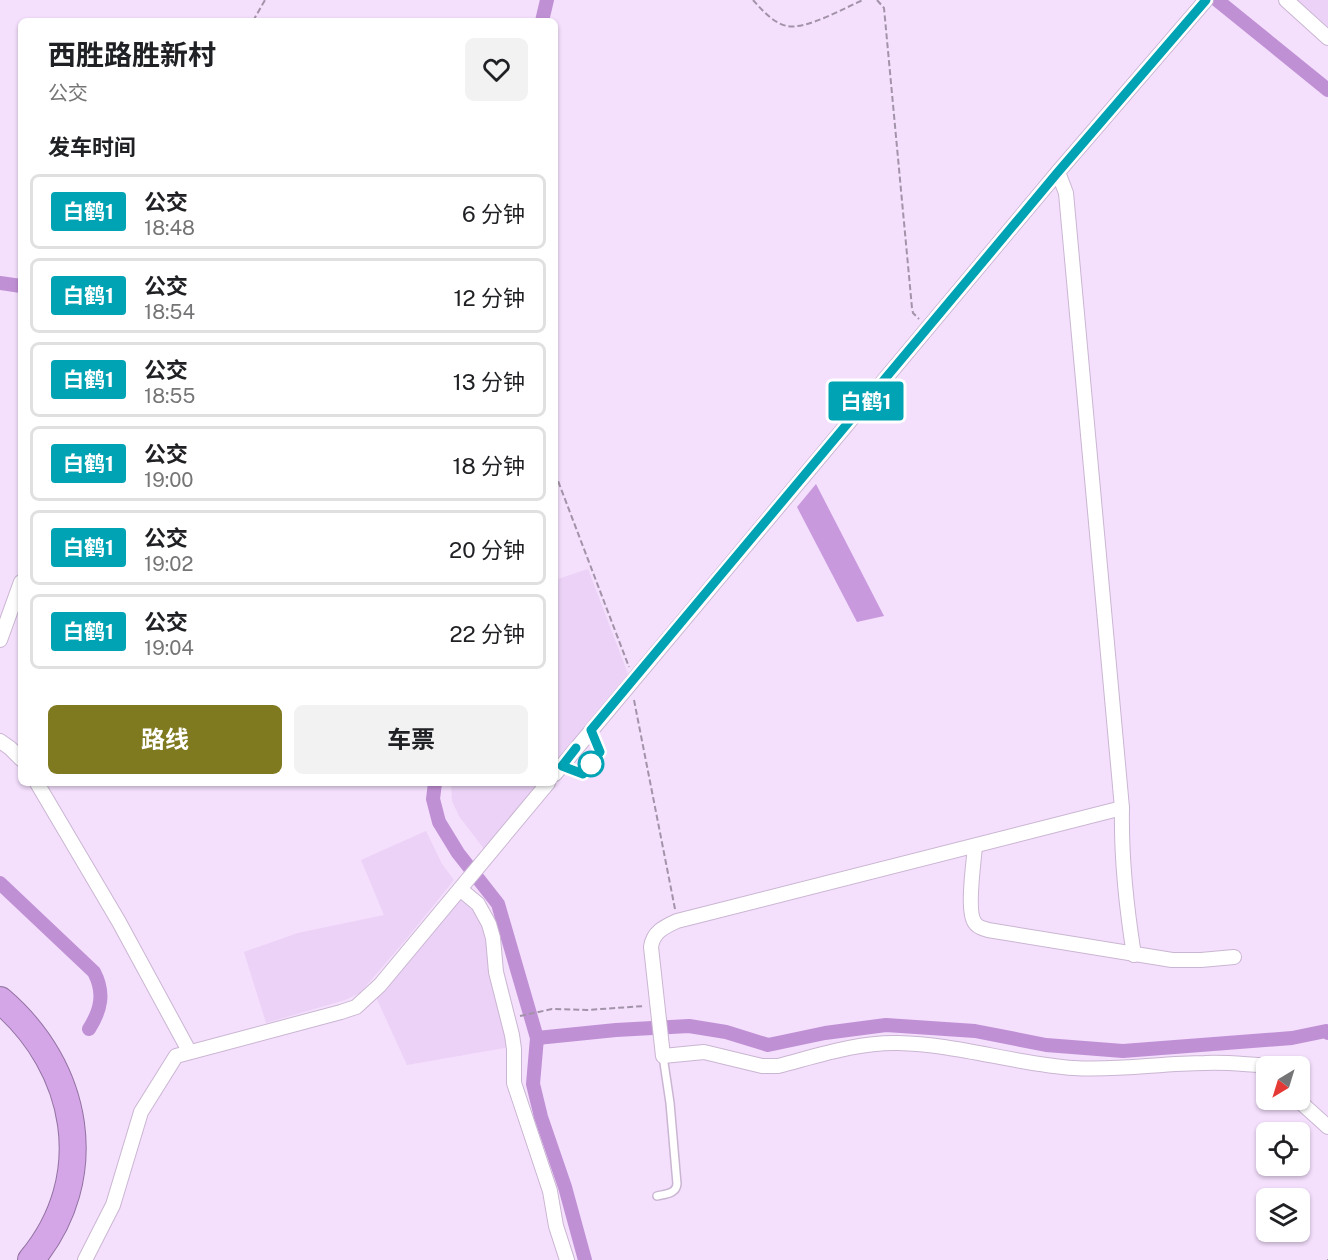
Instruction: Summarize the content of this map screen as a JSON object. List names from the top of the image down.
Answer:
{
  "lines": ["bus line 白鹤1"],
  "north": "bottom left",
  "page": {
    "on_map": "白鹤1",
    "heading": [
      ["西胜路胜新村", "公交"],
      "发车时间"
    ],
    "list": [
      {
        "mark": "白鹤1",
        "name": "公交",
        "note": "18:48",
        "value": "6 分钟"
      },
      {
        "mark": "白鹤1",
        "name": "公交",
        "note": "18:54",
        "value": "12 分钟"
      },
      {
        "mark": "白鹤1",
        "name": "公交",
        "note": "18:55",
        "value": "13 分钟"
      },
      {
        "mark": "白鹤1",
        "name": "公交",
        "note": "19:00",
        "value": "18 分钟"
      },
      {
        "mark": "白鹤1",
        "name": "公交",
        "note": "19:02",
        "value": "20 分钟"
      },
      {
        "mark": "白鹤1",
        "name": "公交",
        "note": "19:04",
        "value": "22 分钟"
      }
    ],
    "buttons": ["路线", "车票"]
  }
}
